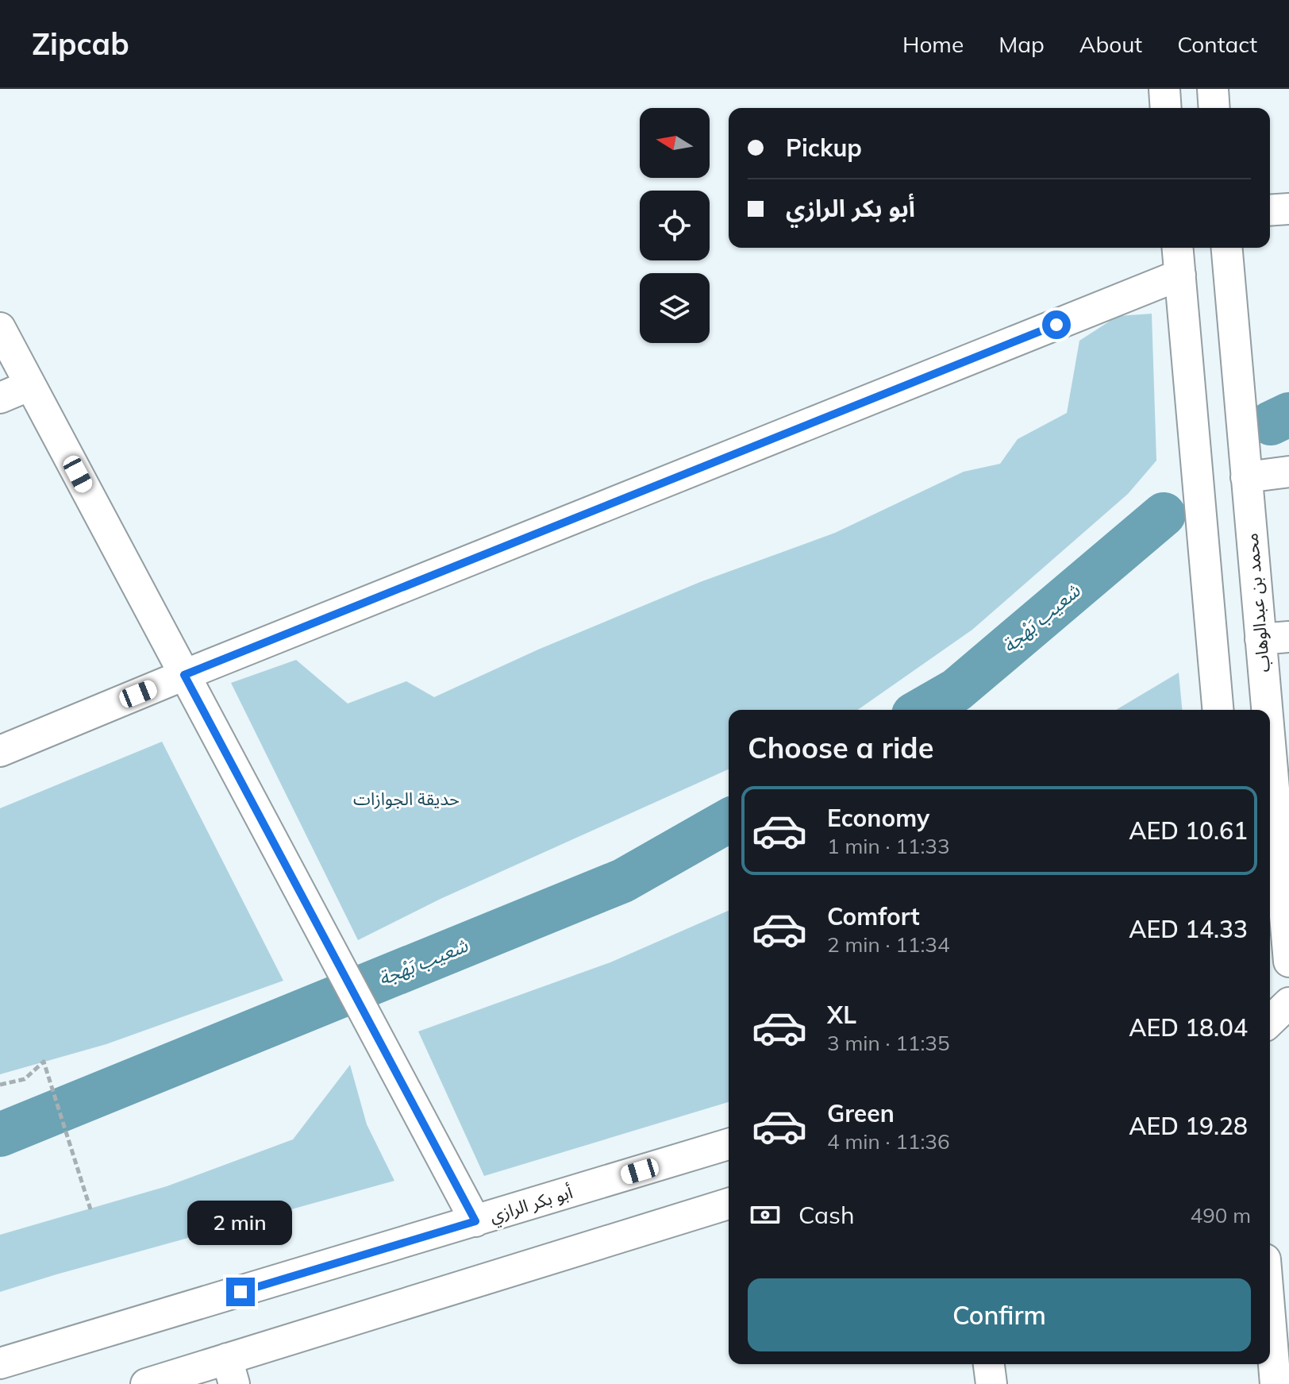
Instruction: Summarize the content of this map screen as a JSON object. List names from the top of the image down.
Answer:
{
  "streets": {
    "street": ["محمد بن عبدالوهاب", "أبو بكر الرازي"]
  },
  "water": ["شعيب بَهْجة"],
  "parks": ["حديقة الجوازات"],
  "north": "left",
  "page": {
    "header": "Zipcab",
    "nav": [
      "Home",
      "Map",
      "About",
      "Contact"
    ],
    "banner": ["Pickup", "أبو بكر الرازي"],
    "heading": "Choose a ride",
    "list": [
      {
        "name": "Economy",
        "note": "1 min · 11:33",
        "value": "AED 10.61"
      },
      {
        "name": "Comfort",
        "note": "2 min · 11:34",
        "value": "AED 14.33"
      },
      {
        "name": "XL",
        "note": "3 min · 11:35",
        "value": "AED 18.04"
      },
      {
        "name": "Green",
        "note": "4 min · 11:36",
        "value": "AED 19.28"
      }
    ],
    "pay": ["Cash", "490 m"],
    "bubble": "2 min",
    "buttons": "Confirm"
  }
}
